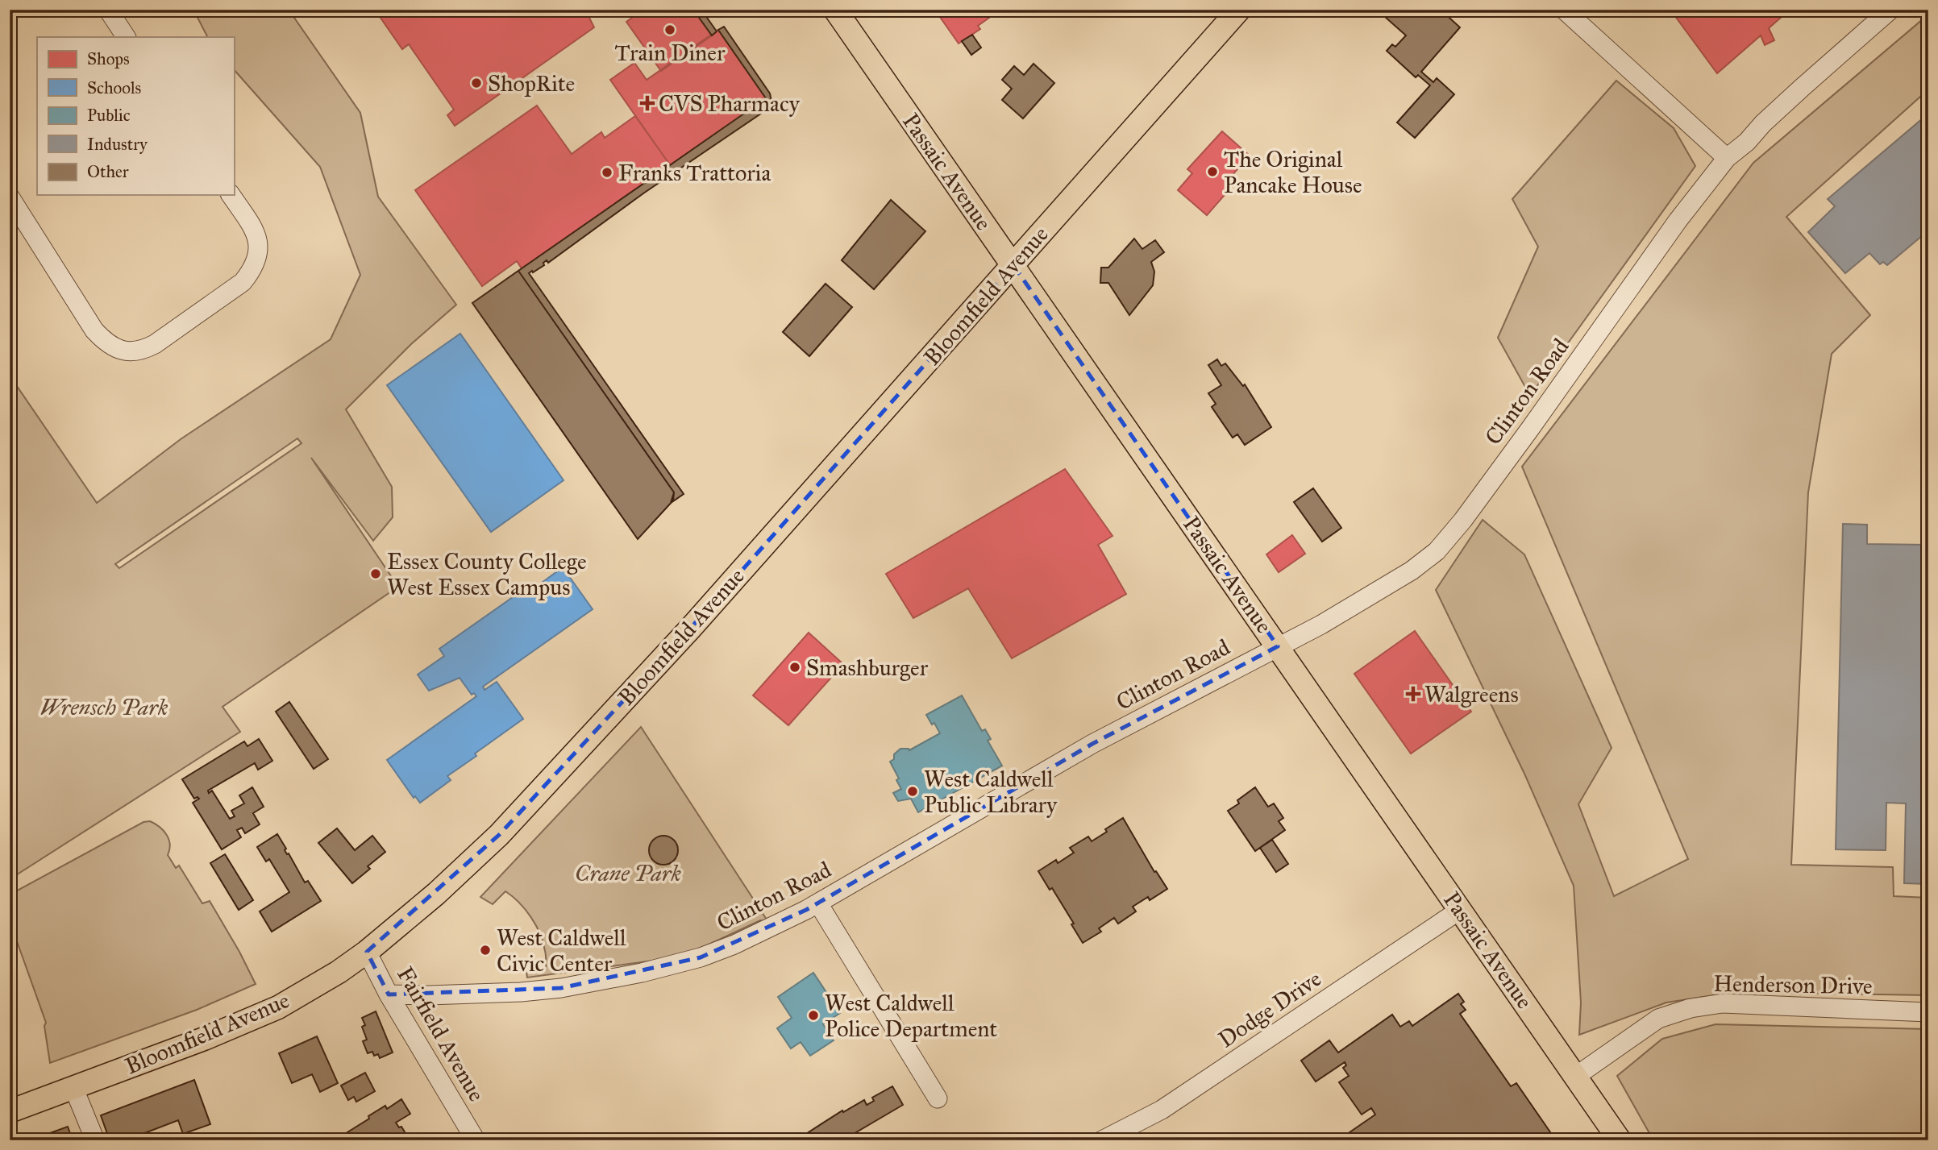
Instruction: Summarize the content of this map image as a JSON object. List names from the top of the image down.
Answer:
{
  "streets": {
    "main road": ["Passaic Avenue", "Bloomfield Avenue"],
    "street": [
      "Clinton Road",
      "Henderson Drive",
      "Dodge Drive",
      "Fairfield Avenue"
    ]
  },
  "crossings": [
    ["Passaic Avenue", "Bloomfield Avenue"],
    ["Passaic Avenue", "Clinton Road"],
    ["Passaic Avenue", "Henderson Drive"],
    ["Passaic Avenue", "Dodge Drive"],
    ["Bloomfield Avenue", "Fairfield Avenue"],
    ["Clinton Road", "Fairfield Avenue"]
  ],
  "parks": ["Wrensch Park", "Crane Park"],
  "places": {
    "other": [
      "Train Diner",
      "ShopRite",
      "The Original Pancake House",
      "Franks Trattoria",
      "Essex County College West Essex Campus",
      "Smashburger",
      "West Caldwell Public Library",
      "West Caldwell Civic Center",
      "West Caldwell Police Department"
    ],
    "health": ["CVS Pharmacy", "Walgreens"]
  },
  "legend": [
    "Shops",
    "Schools",
    "Public",
    "Industry",
    "Other"
  ]
}
